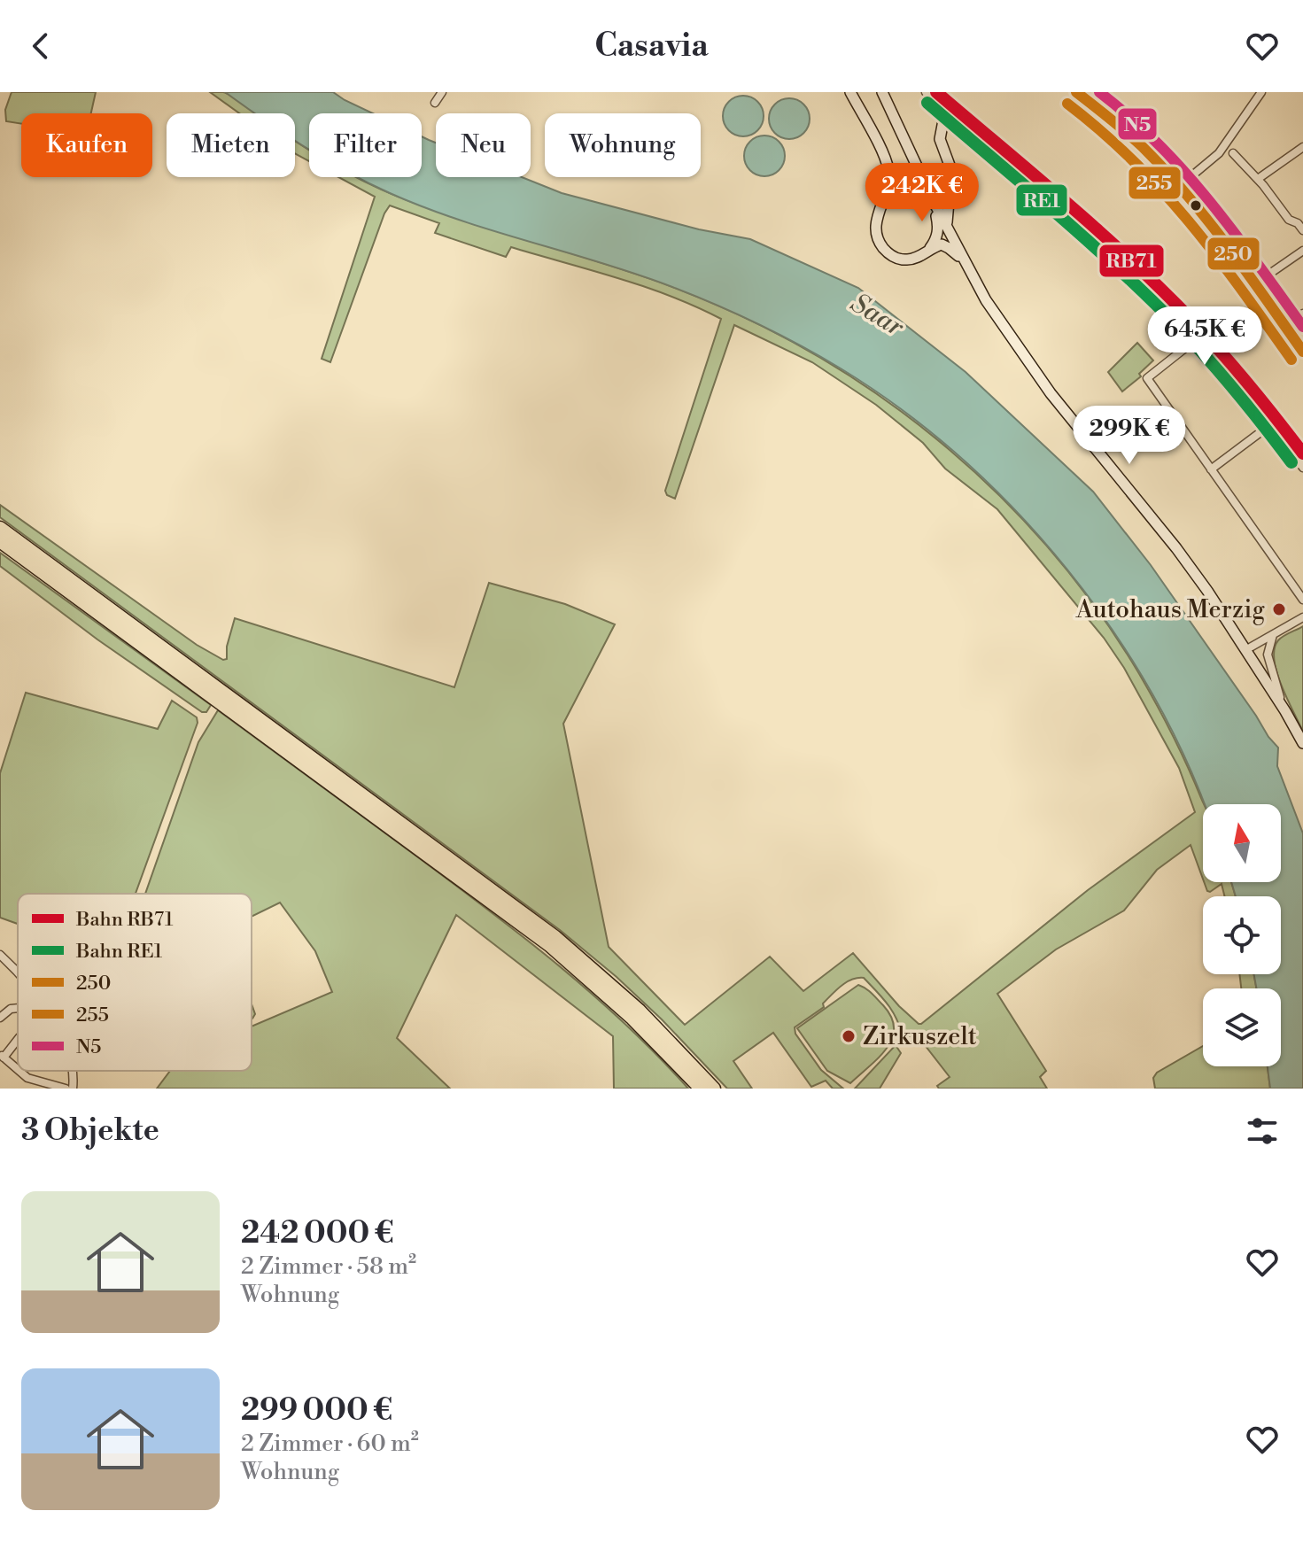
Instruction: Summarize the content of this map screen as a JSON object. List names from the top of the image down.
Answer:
{
  "water": ["Saar"],
  "places": ["Autohaus Merzig", "Zirkuszelt"],
  "lines": [
    "rail line RB71",
    "transit line 250",
    "transit line N5",
    "rail line RE1",
    "transit line 255"
  ],
  "legend": [
    "Bahn RB71",
    "Bahn RE1",
    "250",
    "255",
    "N5"
  ],
  "north": "top",
  "page": {
    "header": "Casavia",
    "chip": [
      "Kaufen",
      "Mieten",
      "Filter",
      "Neu",
      "Wohnung"
    ],
    "price": ["242K €", "645K €", "299K €"],
    "heading": "3 Objekte",
    "list": [
      {
        "name": "242 000 €",
        "note": "2 Zimmer · 58 m² · Wohnung"
      },
      {
        "name": "299 000 €",
        "note": "2 Zimmer · 60 m² · Wohnung"
      }
    ]
  }
}
